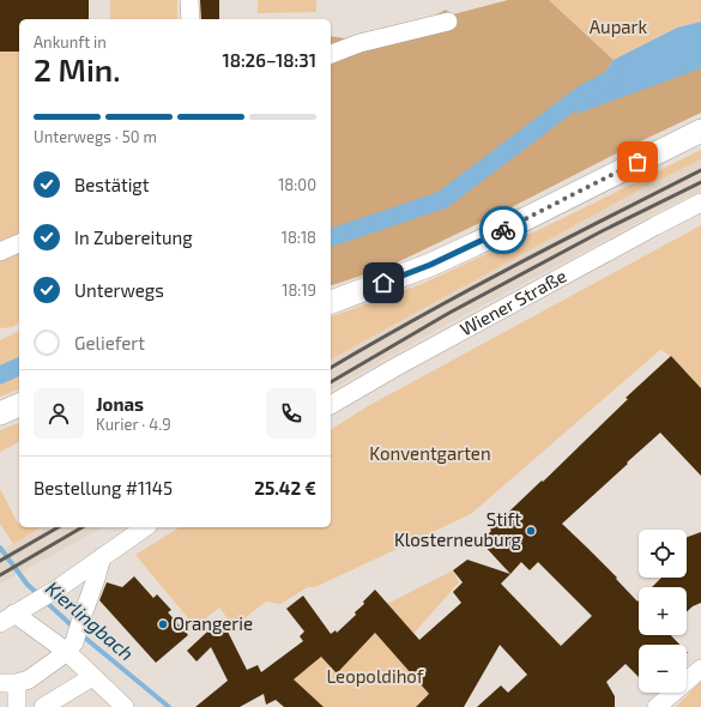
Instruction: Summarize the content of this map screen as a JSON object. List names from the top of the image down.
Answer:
{
  "streets": {
    "street": ["Wiener Straße"]
  },
  "water": ["Kierlingbach"],
  "parks": ["Aupark", "Konventgarten", "Leopoldihof"],
  "places": ["Stift Klosterneuburg", "Orangerie"],
  "page": {
    "heading": ["2 Min.", "Ankunft in", "18:26–18:31"],
    "panel": [
      "Jonas",
      "Kurier · 4.9",
      "Bestellung #1145",
      "25.42 €"
    ],
    "bar": "Unterwegs · 50 m",
    "list": [
      ["Bestätigt", "18:00"],
      ["In Zubereitung", "18:18"],
      ["Unterwegs", "18:19"],
      "Geliefert"
    ],
    "map_buttons": ["+", "−"]
  }
}
